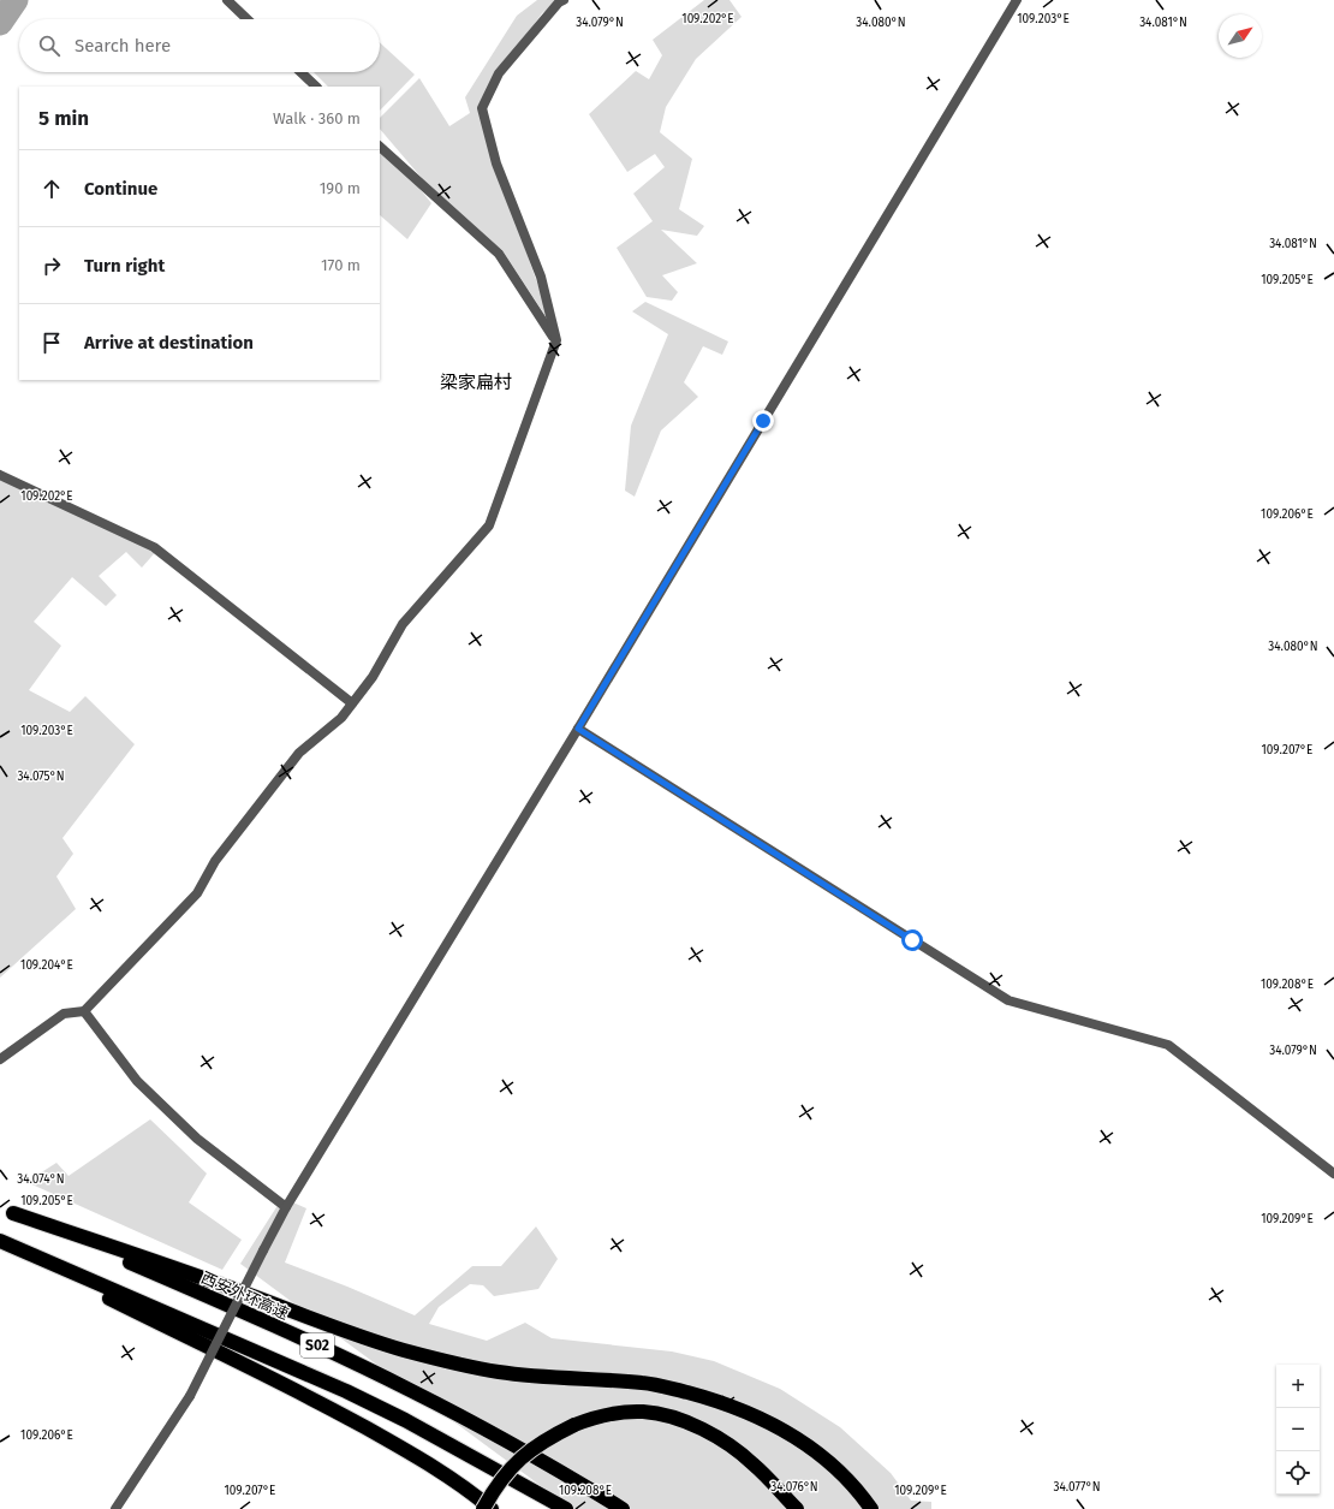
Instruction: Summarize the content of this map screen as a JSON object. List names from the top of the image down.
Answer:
{
  "streets": {
    "highway": ["西安外环高速", "S02"]
  },
  "districts": ["梁家扁村"],
  "north": "top right",
  "page": {
    "search": "Search here",
    "heading": ["5 min", "Walk · 360 m"],
    "list": [
      ["Continue", "190 m"],
      ["Turn right", "170 m"],
      "Arrive at destination"
    ],
    "map_buttons": ["+", "−"]
  },
  "coordinates": [
    "109.202°E",
    "109.203°E",
    "34.079°N",
    "34.080°N",
    "34.081°N",
    "109.205°E",
    "109.206°E",
    "109.207°E",
    "34.075°N",
    "109.204°E",
    "109.208°E",
    "34.074°N",
    "109.209°E",
    "34.076°N",
    "34.077°N"
  ]
}
